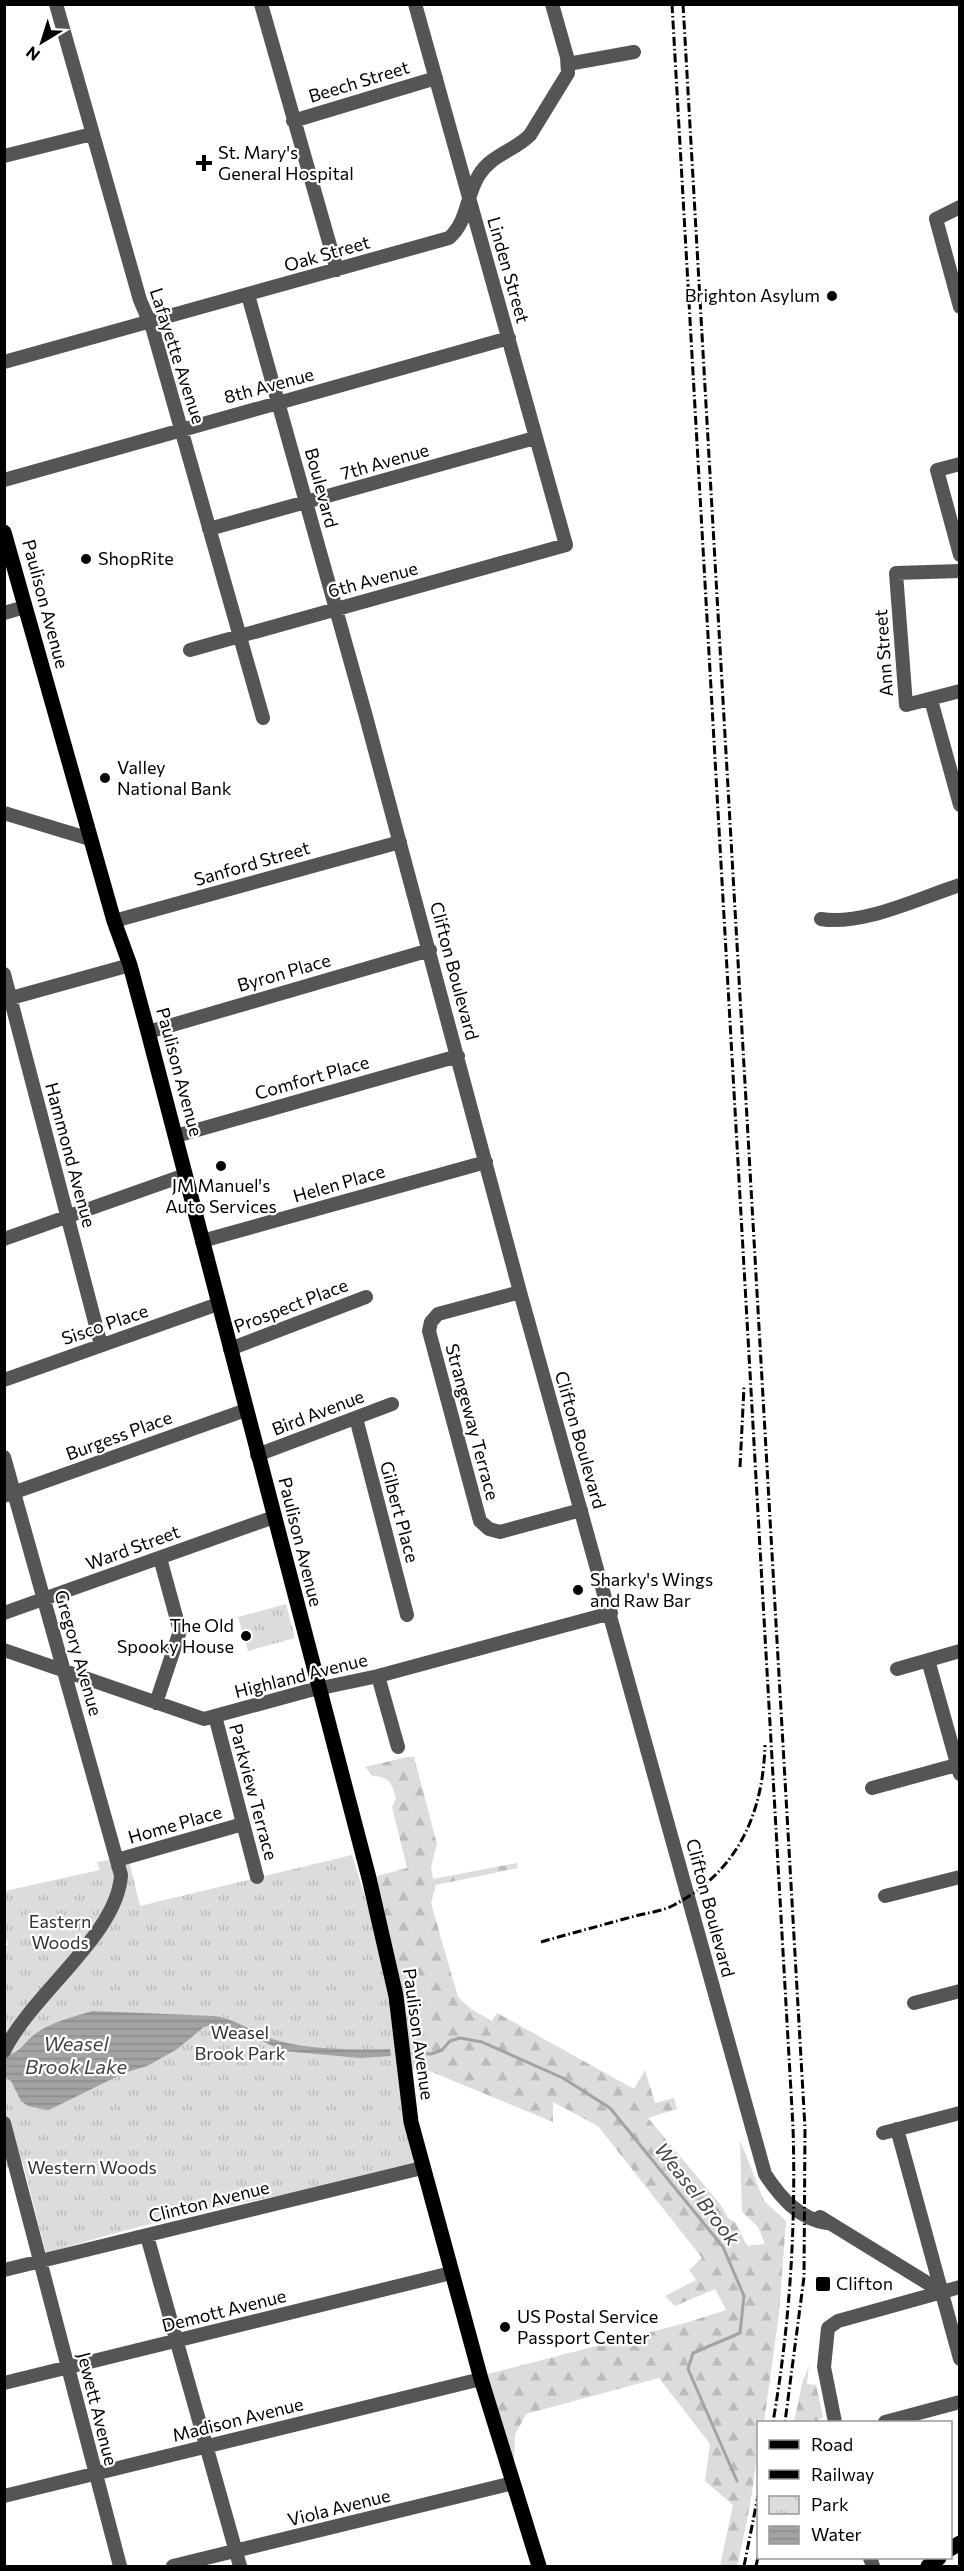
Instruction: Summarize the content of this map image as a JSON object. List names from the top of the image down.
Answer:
{
  "streets": {
    "main road": ["Paulison Avenue"],
    "street": [
      "Beech Street",
      "Oak Street",
      "Linden Street",
      "Lafayette Avenue",
      "8th Avenue",
      "7th Avenue",
      "Boulevard",
      "6th Avenue",
      "Ann Street",
      "Sanford Street",
      "Clifton Boulevard",
      "Byron Place",
      "Comfort Place",
      "Hammond Avenue",
      "Helen Place",
      "Prospect Place",
      "Sisco Place",
      "Bird Avenue",
      "Strangeway Terrace",
      "Burgess Place",
      "Gilbert Place",
      "Ward Street",
      "Gregory Avenue",
      "Highland Avenue",
      "Parkview Terrace",
      "Home Place",
      "Clinton Avenue",
      "Demott Avenue",
      "Jewett Avenue",
      "Madison Avenue",
      "Viola Avenue"
    ]
  },
  "crossings": [
    ["Beech Street", "Linden Street"],
    ["Oak Street", "Linden Street"],
    ["Oak Street", "Lafayette Avenue"],
    ["Oak Street", "Boulevard"],
    ["Linden Street", "8th Avenue"],
    ["Linden Street", "7th Avenue"],
    ["Linden Street", "6th Avenue"],
    ["Lafayette Avenue", "8th Avenue"],
    ["Lafayette Avenue", "7th Avenue"],
    ["Lafayette Avenue", "6th Avenue"],
    ["8th Avenue", "Boulevard"],
    ["7th Avenue", "Boulevard"],
    ["Boulevard", "6th Avenue"],
    ["Boulevard", "Clifton Boulevard"],
    ["Paulison Avenue", "Sanford Street"],
    ["Paulison Avenue", "Byron Place"],
    ["Paulison Avenue", "Comfort Place"],
    ["Paulison Avenue", "Helen Place"],
    ["Paulison Avenue", "Prospect Place"],
    ["Paulison Avenue", "Sisco Place"],
    ["Paulison Avenue", "Bird Avenue"],
    ["Paulison Avenue", "Burgess Place"],
    ["Paulison Avenue", "Ward Street"],
    ["Paulison Avenue", "Highland Avenue"],
    ["Paulison Avenue", "Clinton Avenue"],
    ["Paulison Avenue", "Demott Avenue"],
    ["Paulison Avenue", "Madison Avenue"],
    ["Paulison Avenue", "Viola Avenue"],
    ["Sanford Street", "Clifton Boulevard"],
    ["Clifton Boulevard", "Byron Place"],
    ["Clifton Boulevard", "Comfort Place"],
    ["Clifton Boulevard", "Helen Place"],
    ["Clifton Boulevard", "Strangeway Terrace"],
    ["Clifton Boulevard", "Highland Avenue"],
    ["Hammond Avenue", "Sisco Place"],
    ["Bird Avenue", "Gilbert Place"],
    ["Burgess Place", "Gregory Avenue"],
    ["Ward Street", "Gregory Avenue"],
    ["Gregory Avenue", "Highland Avenue"],
    ["Gregory Avenue", "Home Place"],
    ["Highland Avenue", "Parkview Terrace"],
    ["Parkview Terrace", "Home Place"],
    ["Clinton Avenue", "Jewett Avenue"],
    ["Demott Avenue", "Jewett Avenue"],
    ["Jewett Avenue", "Madison Avenue"]
  ],
  "water": ["Weasel Brook Lake", "Weasel Brook"],
  "parks": ["Eastern Woods", "Weasel Brook Park", "Western Woods"],
  "places": {
    "health": ["St. Mary's General Hospital"],
    "other": [
      "Brighton Asylum",
      "ShopRite",
      "Valley National Bank",
      "JM Manuel's Auto Services",
      "Sharky's Wings and Raw Bar",
      "The Old Spooky House",
      "US Postal Service Passport Center"
    ],
    "transit": ["Clifton"]
  },
  "legend": [
    "Road",
    "Railway",
    "Park",
    "Water"
  ],
  "north": "bottom left"
}
